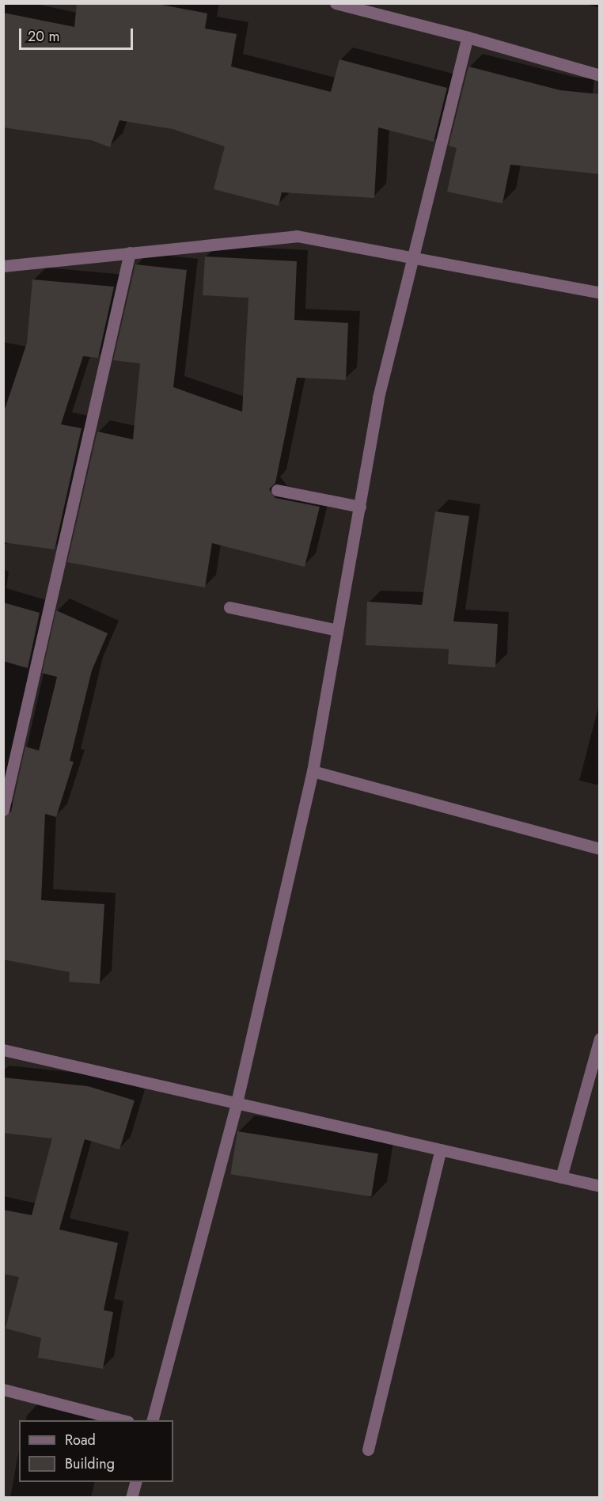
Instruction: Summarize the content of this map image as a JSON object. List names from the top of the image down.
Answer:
{
  "legend": ["Road", "Building"],
  "scale_bar": "20 m"
}
